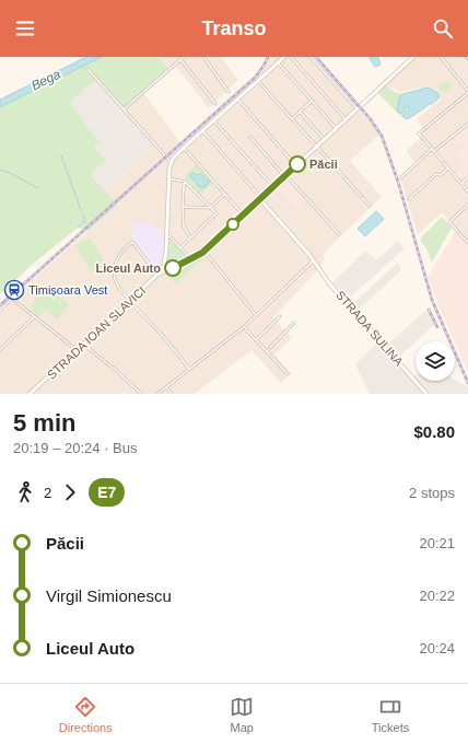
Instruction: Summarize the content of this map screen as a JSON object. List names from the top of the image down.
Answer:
{
  "streets": {
    "street": ["STRADA SULINA", "STRADA IOAN SLAVICI"]
  },
  "crossings": [
    ["STRADA SULINA", "STRADA IOAN SLAVICI"]
  ],
  "water": ["Bega"],
  "places": {
    "other": ["Păcii", "Liceul Auto"],
    "station": ["Timișoara Vest"]
  },
  "lines": ["bus line E7"],
  "page": {
    "header": "Transo",
    "heading": ["5 min", "20:19 – 20:24 · Bus", "$0.80"],
    "legs": ["2", "E7", "2 stops"],
    "list": [
      {
        "name": "Păcii",
        "value": "20:21"
      },
      {
        "name": "Virgil Simionescu",
        "value": "20:22"
      },
      {
        "name": "Liceul Auto",
        "value": "20:24"
      }
    ],
    "tabs": ["Directions", "Map", "Tickets"]
  }
}
